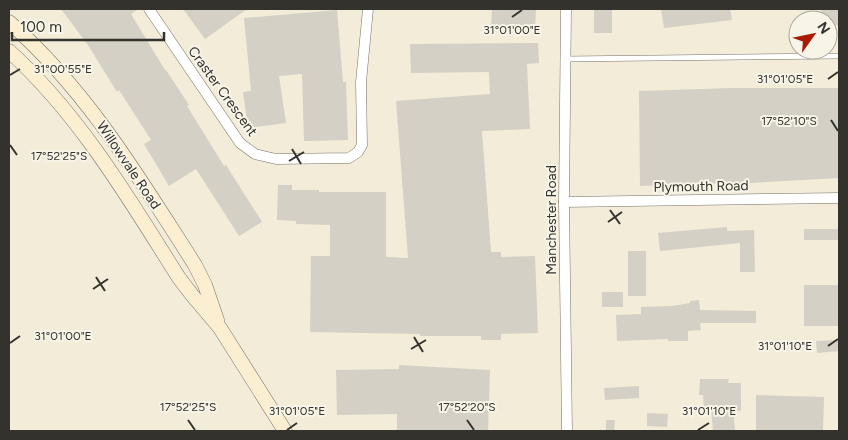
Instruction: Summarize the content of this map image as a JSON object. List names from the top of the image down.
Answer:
{
  "streets": {
    "main road": ["Willowvale Road"],
    "street": ["Craster Crescent", "Plymouth Road", "Manchester Road"]
  },
  "crossings": [
    ["Plymouth Road", "Manchester Road"]
  ],
  "scale_bar": "100 m",
  "north": "top right",
  "coordinates": [
    "31°01'00\"E",
    "31°00'55\"E",
    "31°01'05\"E",
    "17°52'10\"S",
    "17°52'25\"S",
    "31°01'10\"E",
    "17°52'20\"S"
  ]
}
